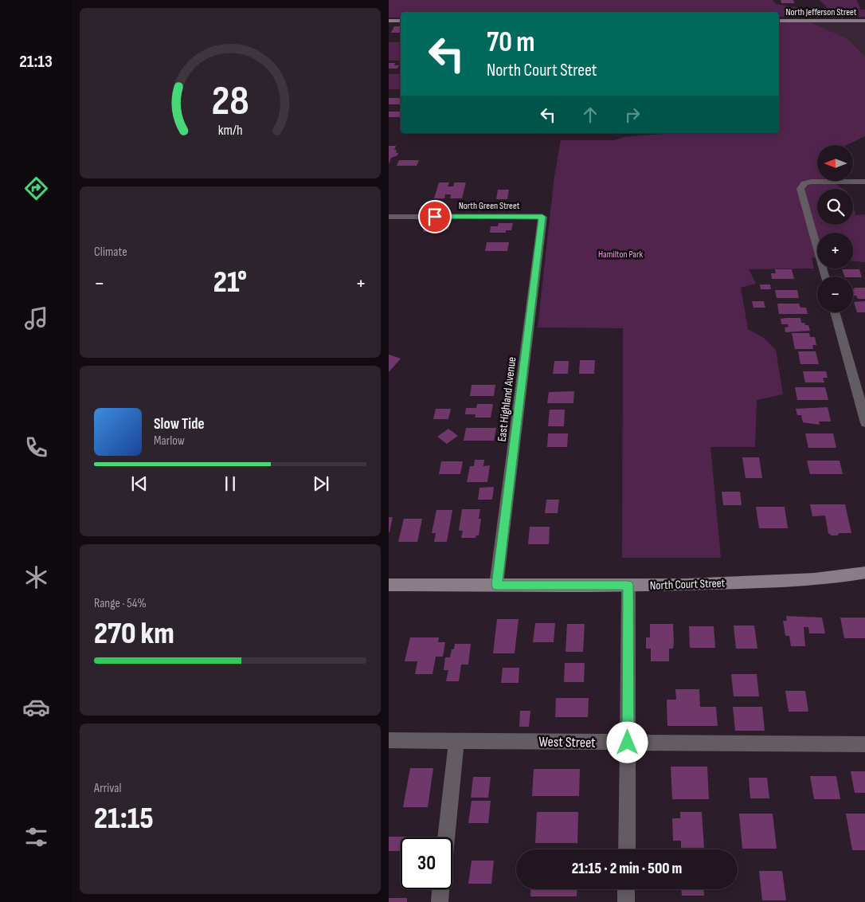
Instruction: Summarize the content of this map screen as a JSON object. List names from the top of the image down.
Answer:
{
  "streets": {
    "main road": ["North Jefferson Street", "North Court Street"],
    "street": ["North Green Street", "East Highland Avenue", "West Street"]
  },
  "crossings": [
    ["North Green Street", "East Highland Avenue"],
    ["East Highland Avenue", "North Court Street"]
  ],
  "parks": ["Hamilton Park"],
  "north": "left",
  "page": {
    "tabs": "21:13",
    "turn": ["70 m", "North Court Street"],
    "map_buttons": ["+", "−"],
    "tile": [
      "Climate",
      ["Range · 54%", "270 km"],
      ["Arrival", "21:15"]
    ],
    "heat": ["−", "21°", "+"],
    "song": ["Slow Tide", "Marlow"],
    "limit": "30",
    "trip": "21:15 · 2 min · 500 m",
    "gauge": ["28", "km/h"]
  }
}
